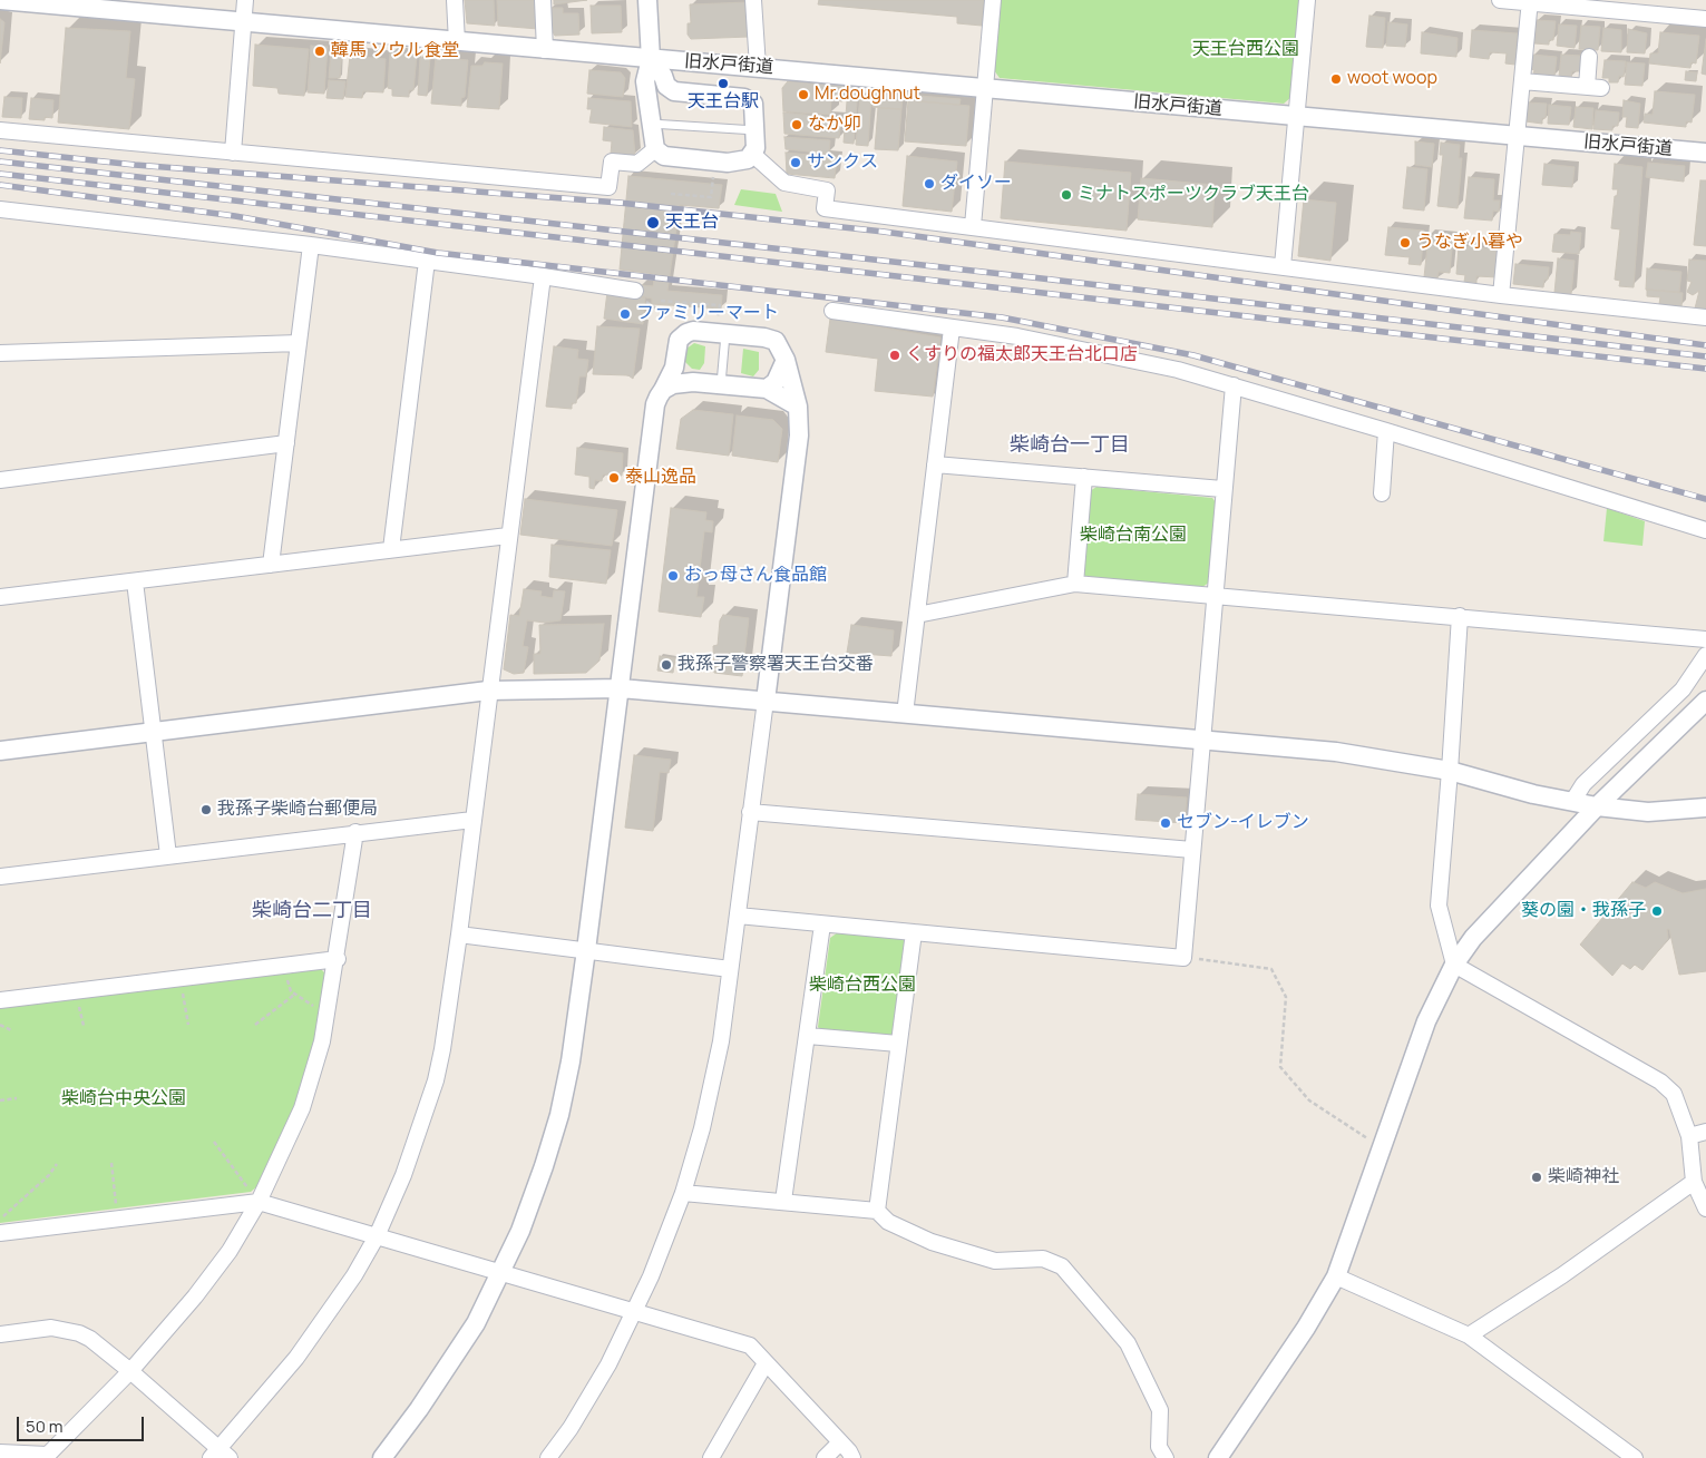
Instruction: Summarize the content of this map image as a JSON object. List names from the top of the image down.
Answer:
{
  "streets": {
    "street": ["旧水戸街道"]
  },
  "districts": ["柴崎台一丁目", "柴崎台二丁目"],
  "parks": [
    "天王台西公園",
    "柴崎台南公園",
    "柴崎台西公園",
    "柴崎台中央公園"
  ],
  "places": [
    "韓馬 ソウル食堂",
    "woot woop",
    "天王台駅",
    "Mr.doughnut",
    "なか卯",
    "サンクス",
    "ダイソー",
    "ミナトスポーツクラブ天王台",
    "天王台",
    "うなぎ小暮や",
    "ファミリーマート",
    "くすりの福太郎天王台北口店",
    "泰山逸品",
    "おっ母さん食品館",
    "我孫子警察署天王台交番",
    "我孫子柴崎台郵便局",
    "セブン-イレブン",
    "葵の園・我孫子",
    "柴崎神社"
  ],
  "scale_bar": "50 m"
}
